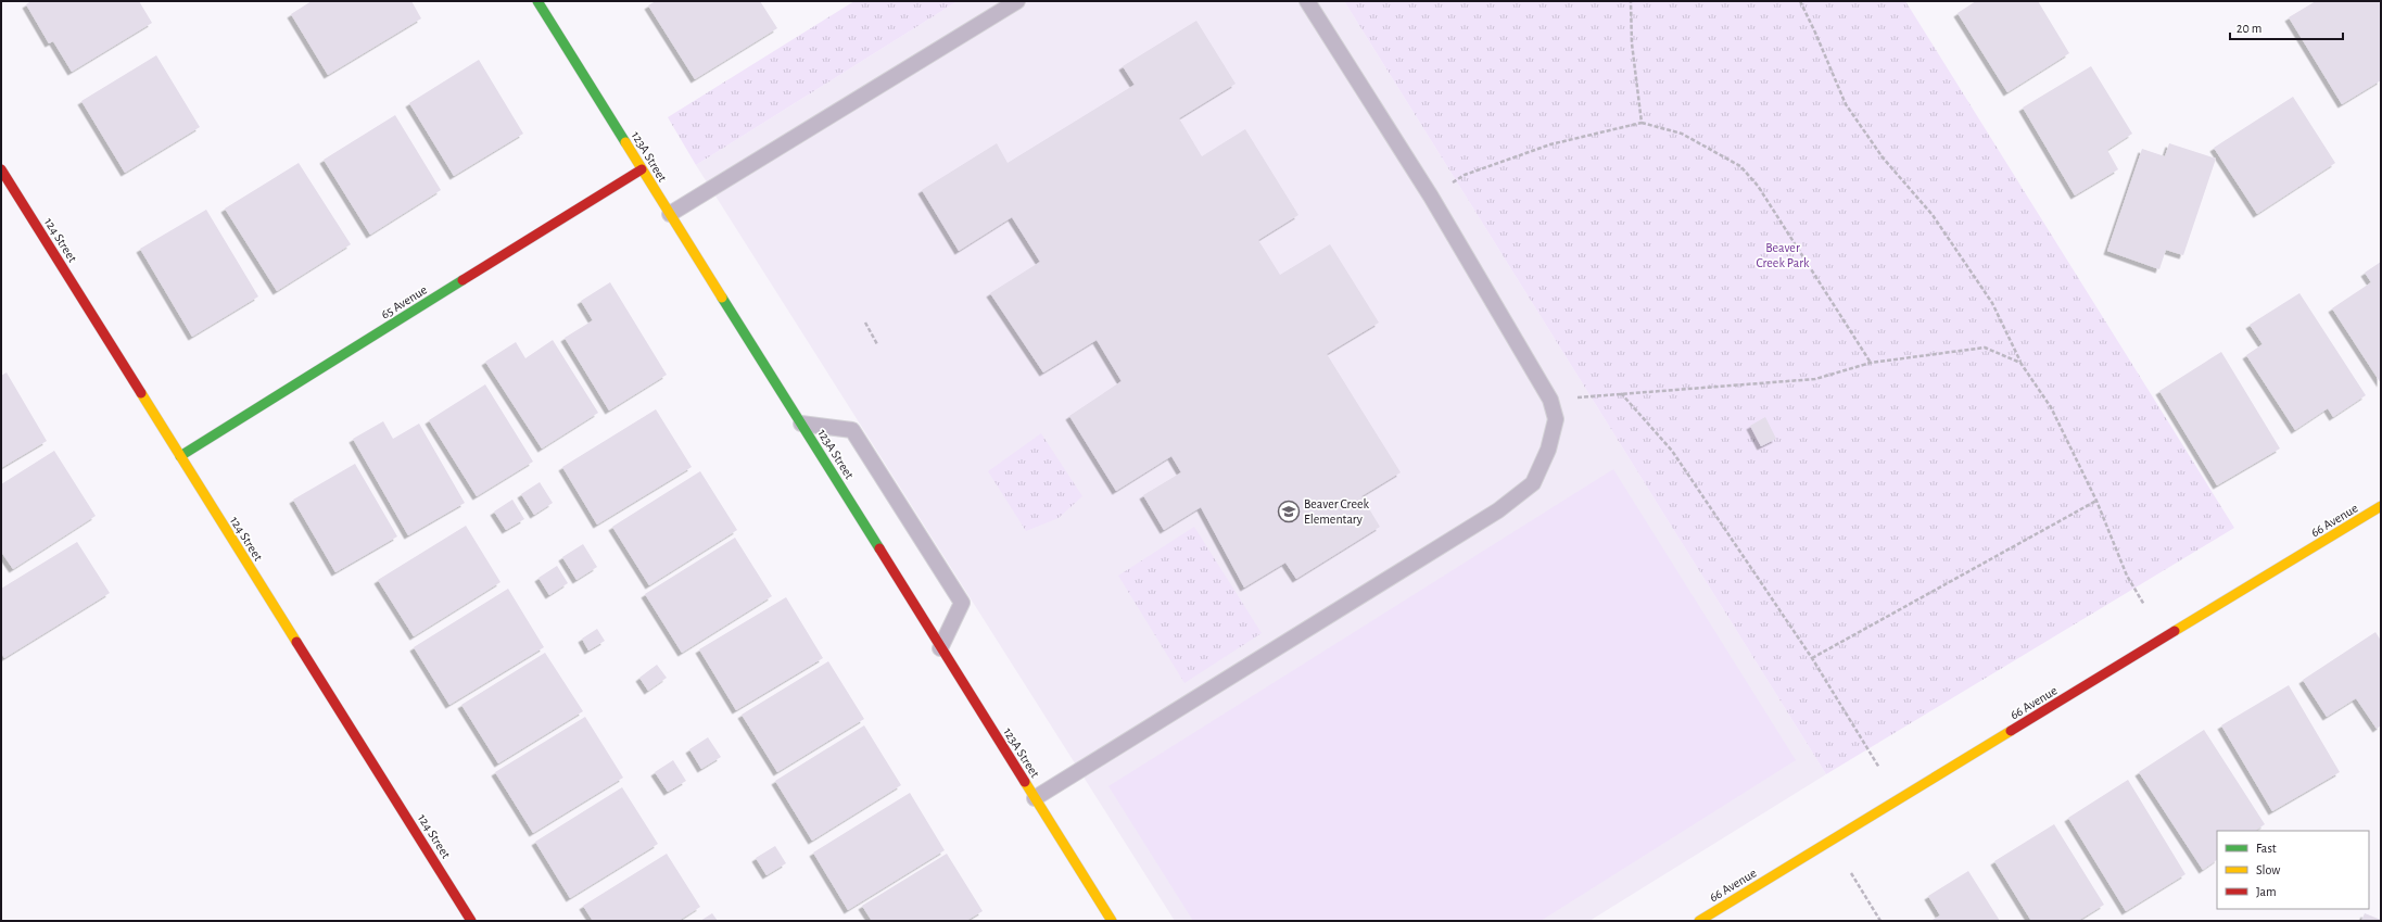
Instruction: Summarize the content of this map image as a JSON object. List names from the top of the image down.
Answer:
{
  "streets": {
    "street": [
      "123A Street",
      "124 Street",
      "65 Avenue",
      "66 Avenue"
    ]
  },
  "crossings": [
    ["123A Street", "65 Avenue"],
    ["124 Street", "65 Avenue"]
  ],
  "parks": ["Beaver Creek Park"],
  "places": {
    "school or university": ["Beaver Creek Elementary"]
  },
  "legend": ["Fast", "Slow", "Jam"],
  "scale_bar": "20 m"
}
